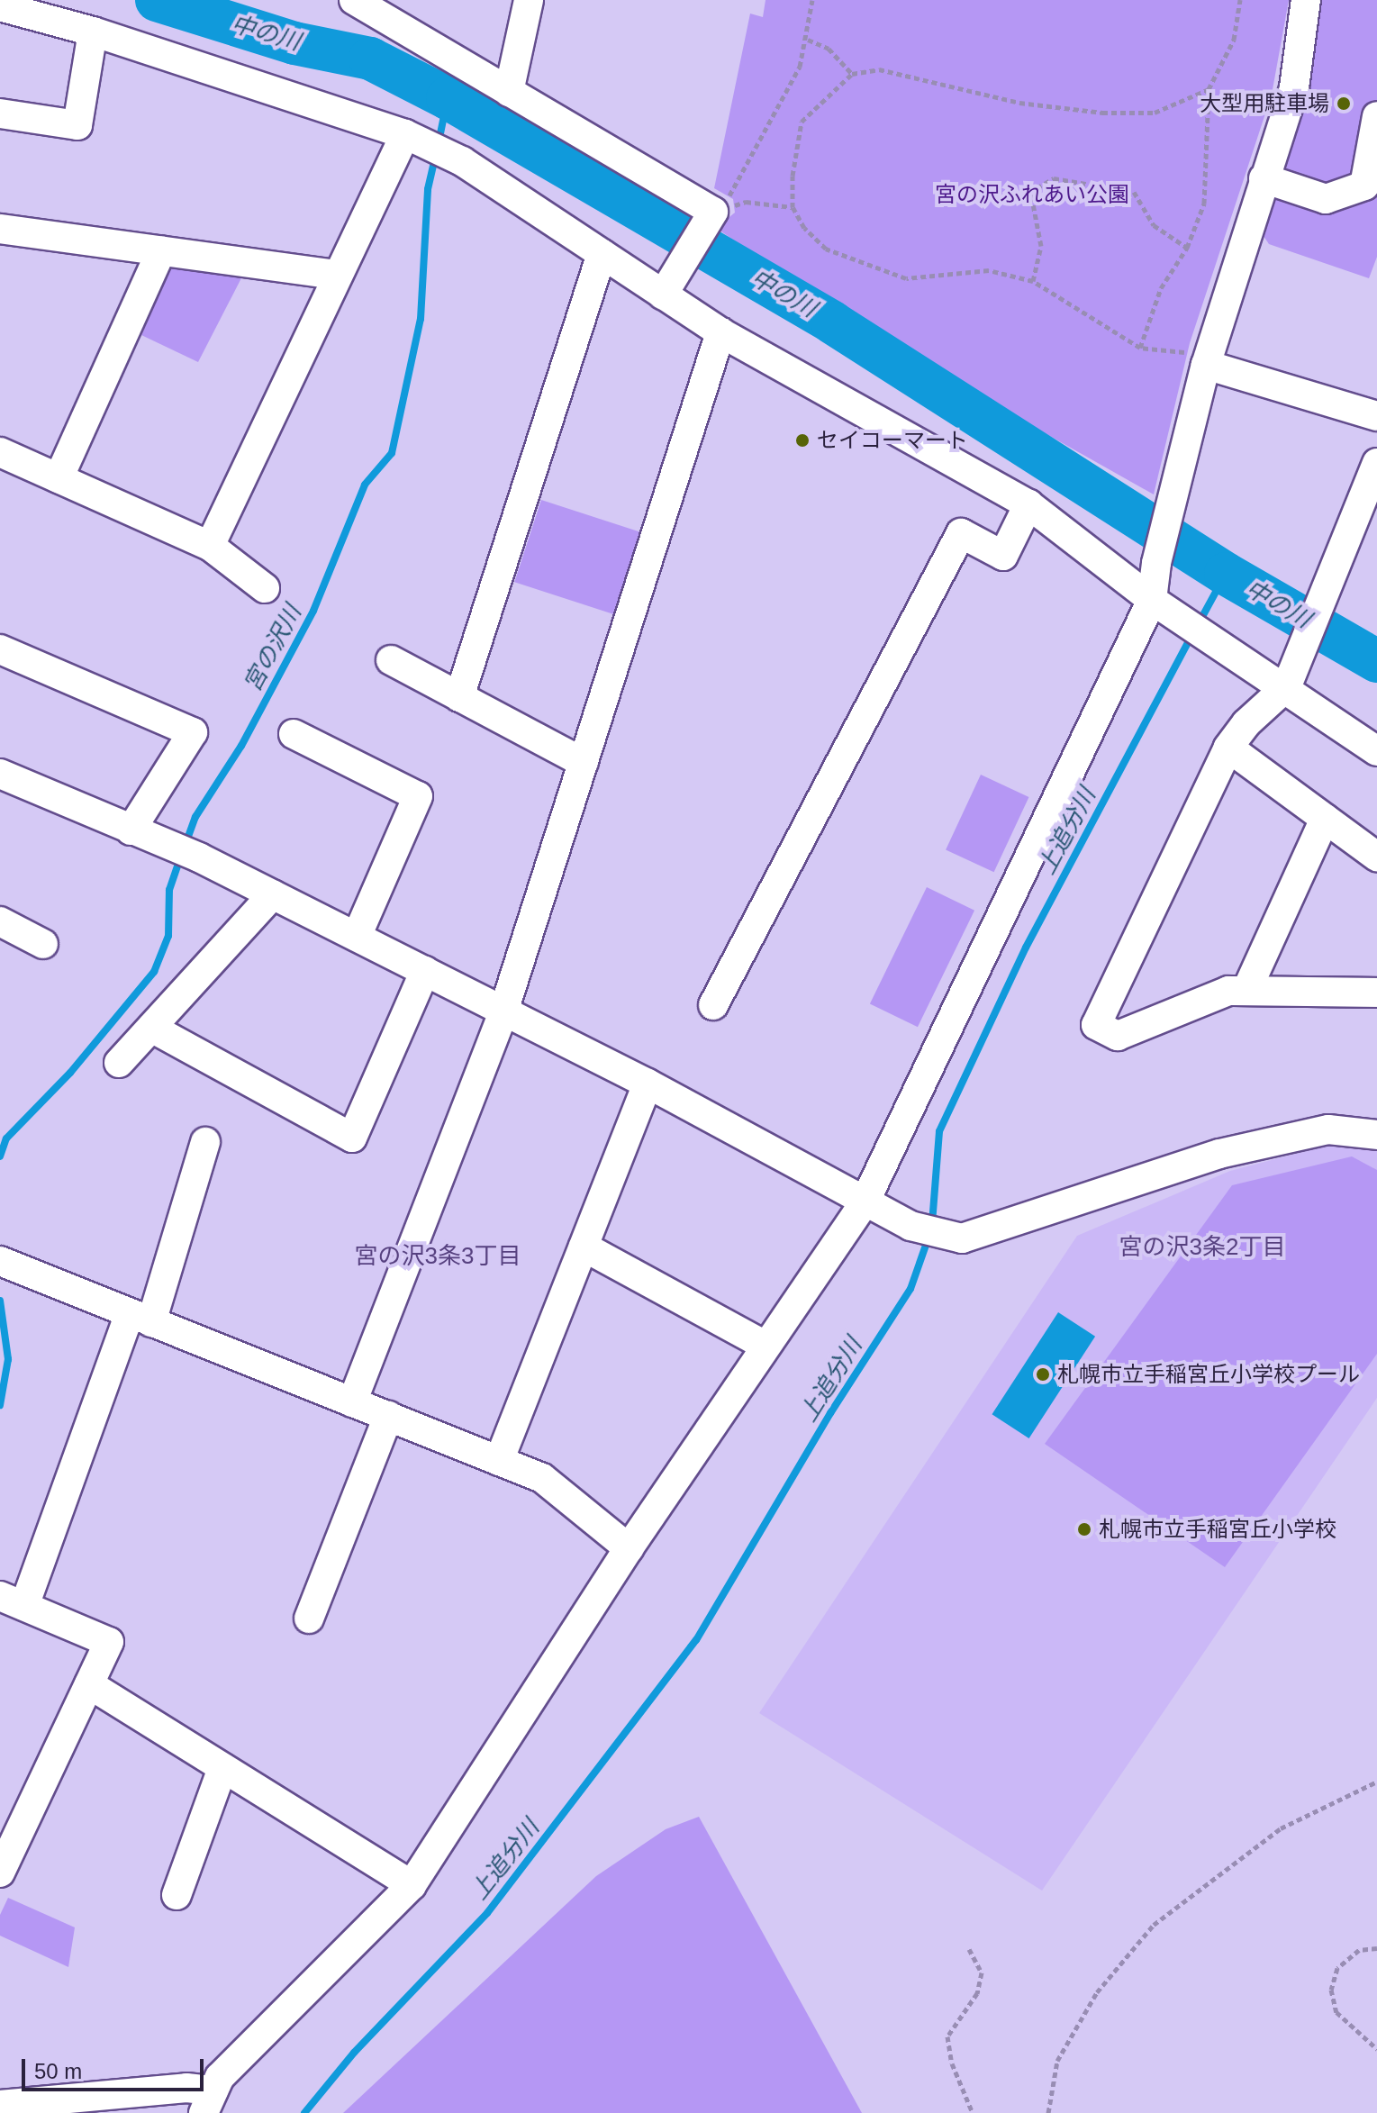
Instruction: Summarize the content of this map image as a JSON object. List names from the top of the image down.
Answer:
{
  "districts": ["宮の沢3条2丁目", "宮の沢3条3丁目"],
  "water": ["中の川", "宮の沢川", "上追分川"],
  "parks": ["宮の沢ふれあい公園"],
  "places": [
    "大型用駐車場",
    "セイコーマート",
    "札幌市立手稲宮丘小学校プール",
    "札幌市立手稲宮丘小学校"
  ],
  "scale_bar": "50 m"
}
